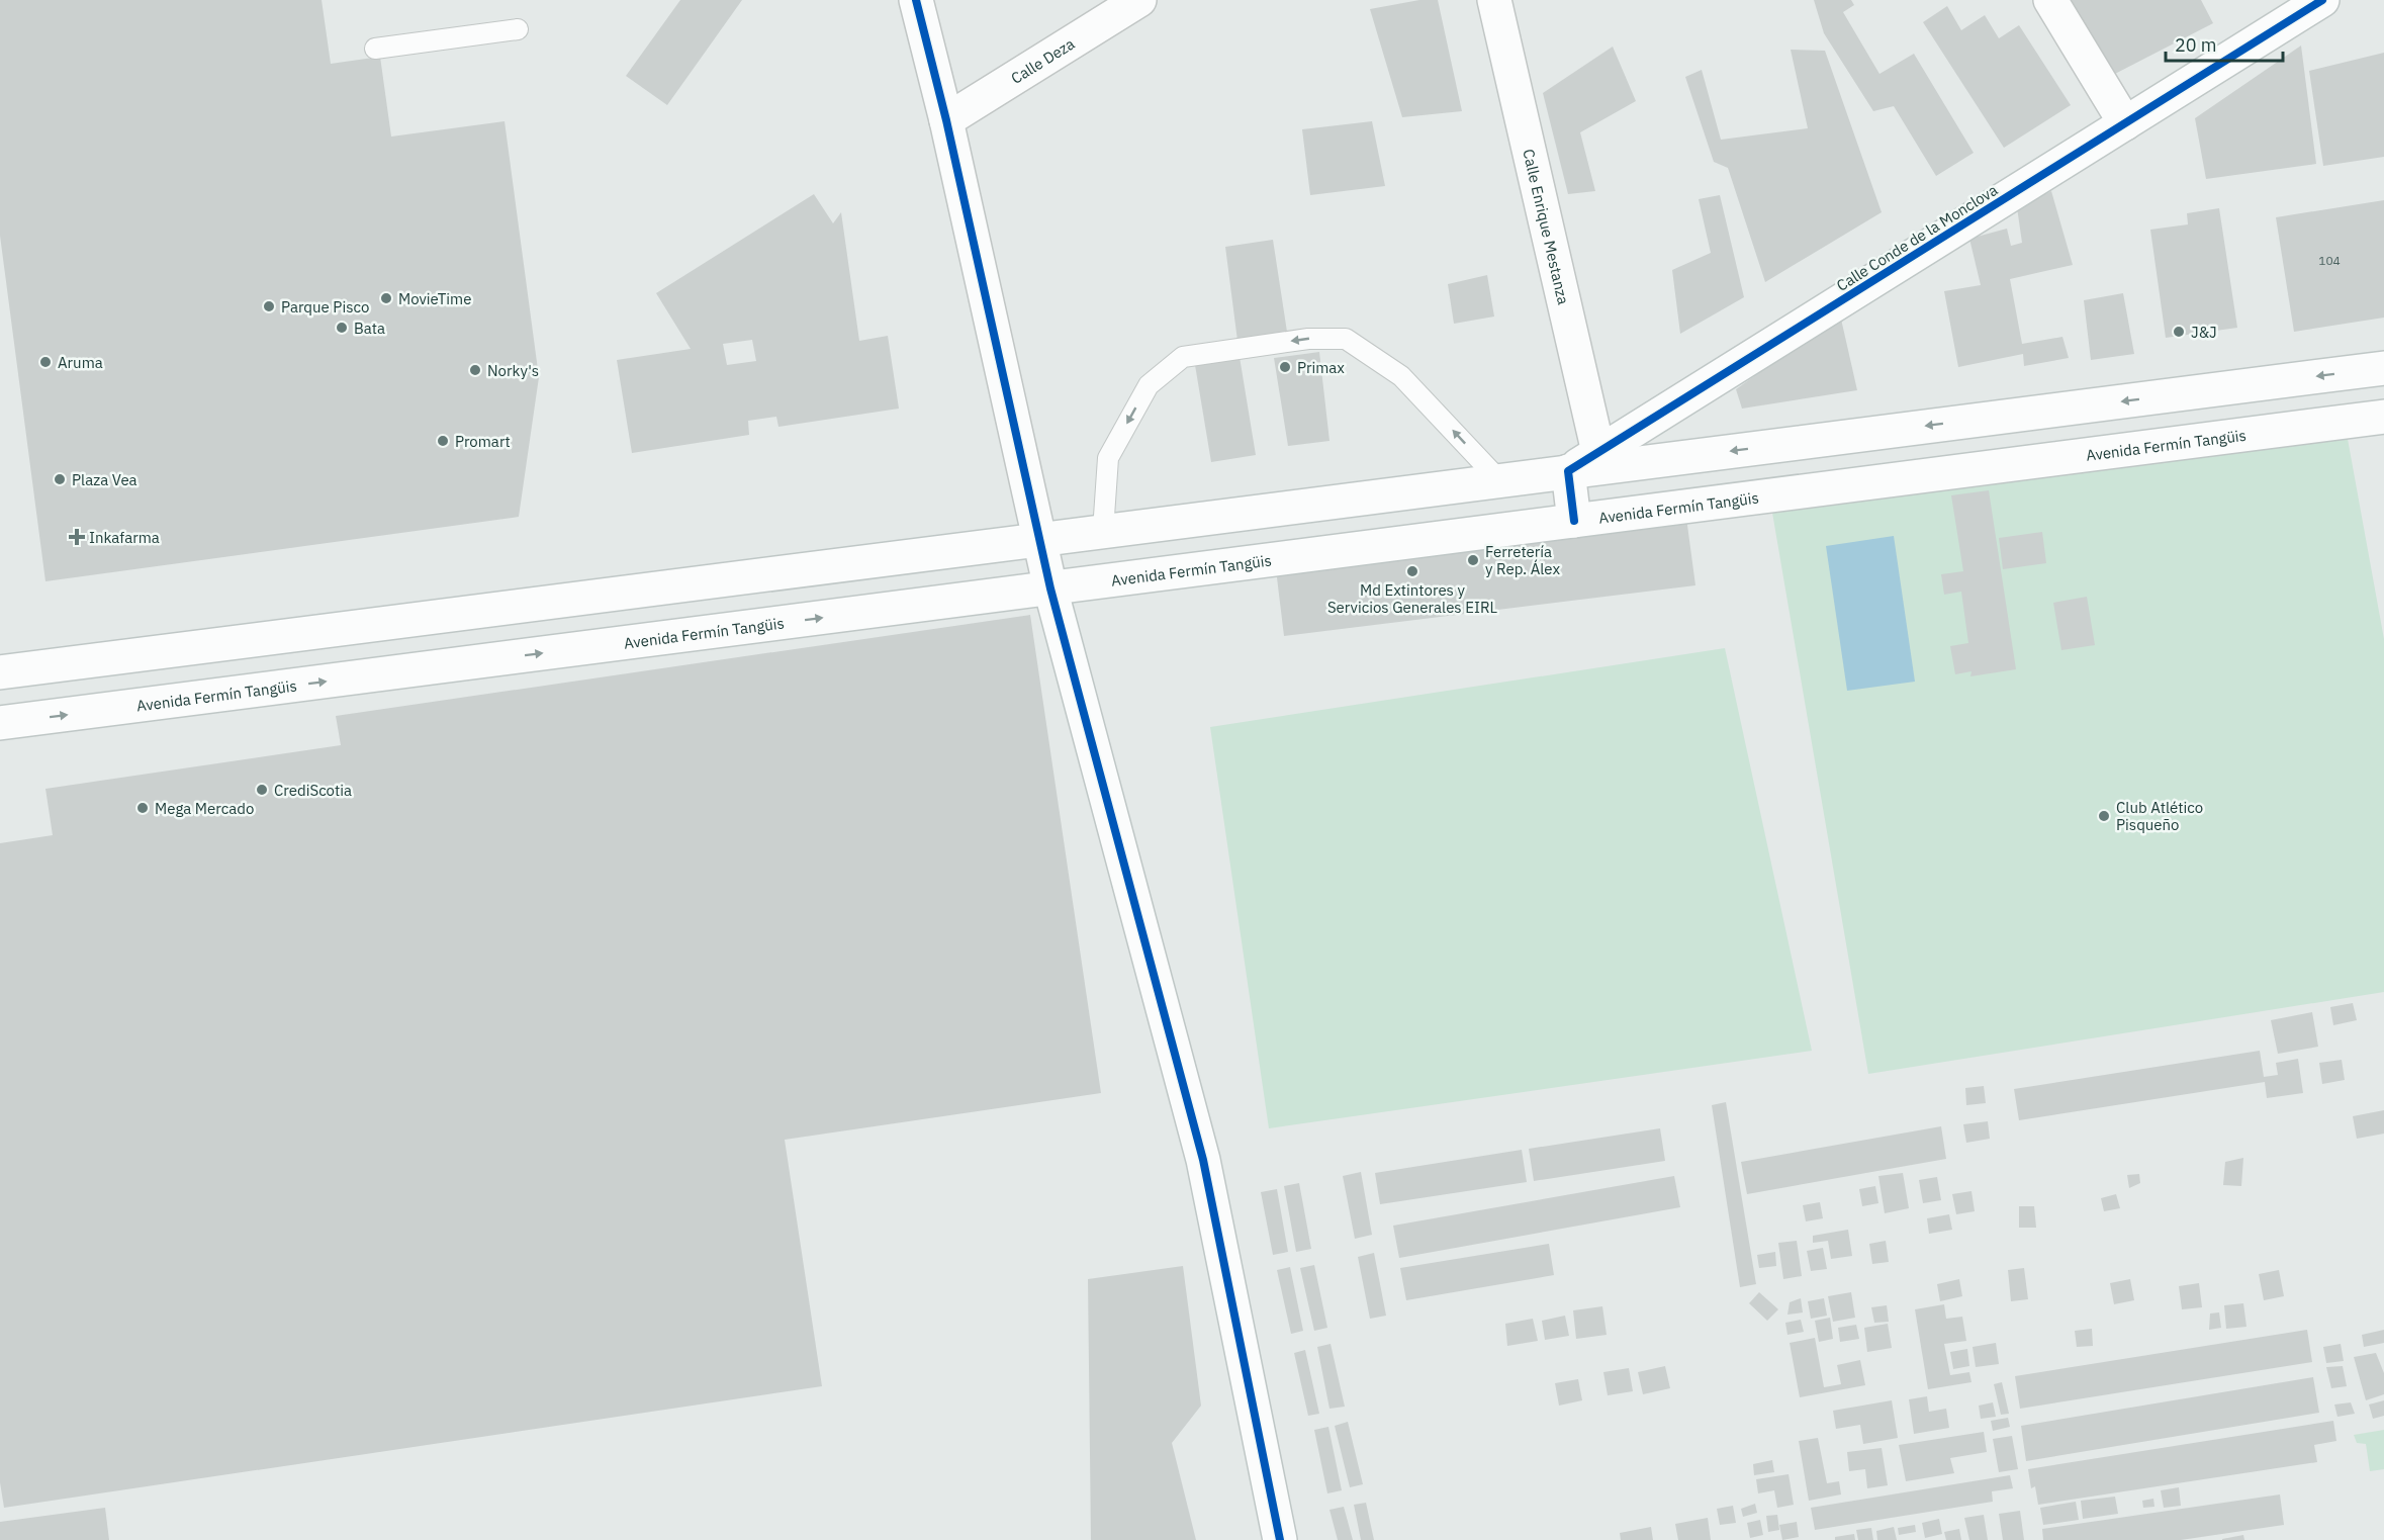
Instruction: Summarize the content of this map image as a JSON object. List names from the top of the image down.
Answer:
{
  "streets": {
    "main road": [
      "Calle Deza",
      "Calle Enrique Mestanza",
      "Calle Conde de la Monclova",
      "Avenida Fermín Tangüis"
    ]
  },
  "crossings": [
    ["Calle Enrique Mestanza", "Calle Conde de la Monclova"]
  ],
  "places": {
    "other": [
      "MovieTime",
      "Parque Pisco",
      "Bata",
      "J&J",
      "Aruma",
      "Primax",
      "Norky's",
      "Promart",
      "Plaza Vea",
      "Ferretería y Rep. Álex",
      "Md Extintores y Servicios Generales EIRL",
      "CrediScotia",
      "Mega Mercado",
      "Club Atlético Pisqueño"
    ],
    "health": ["Inkafarma"]
  },
  "house_numbers": ["104"],
  "scale_bar": "20 m"
}
